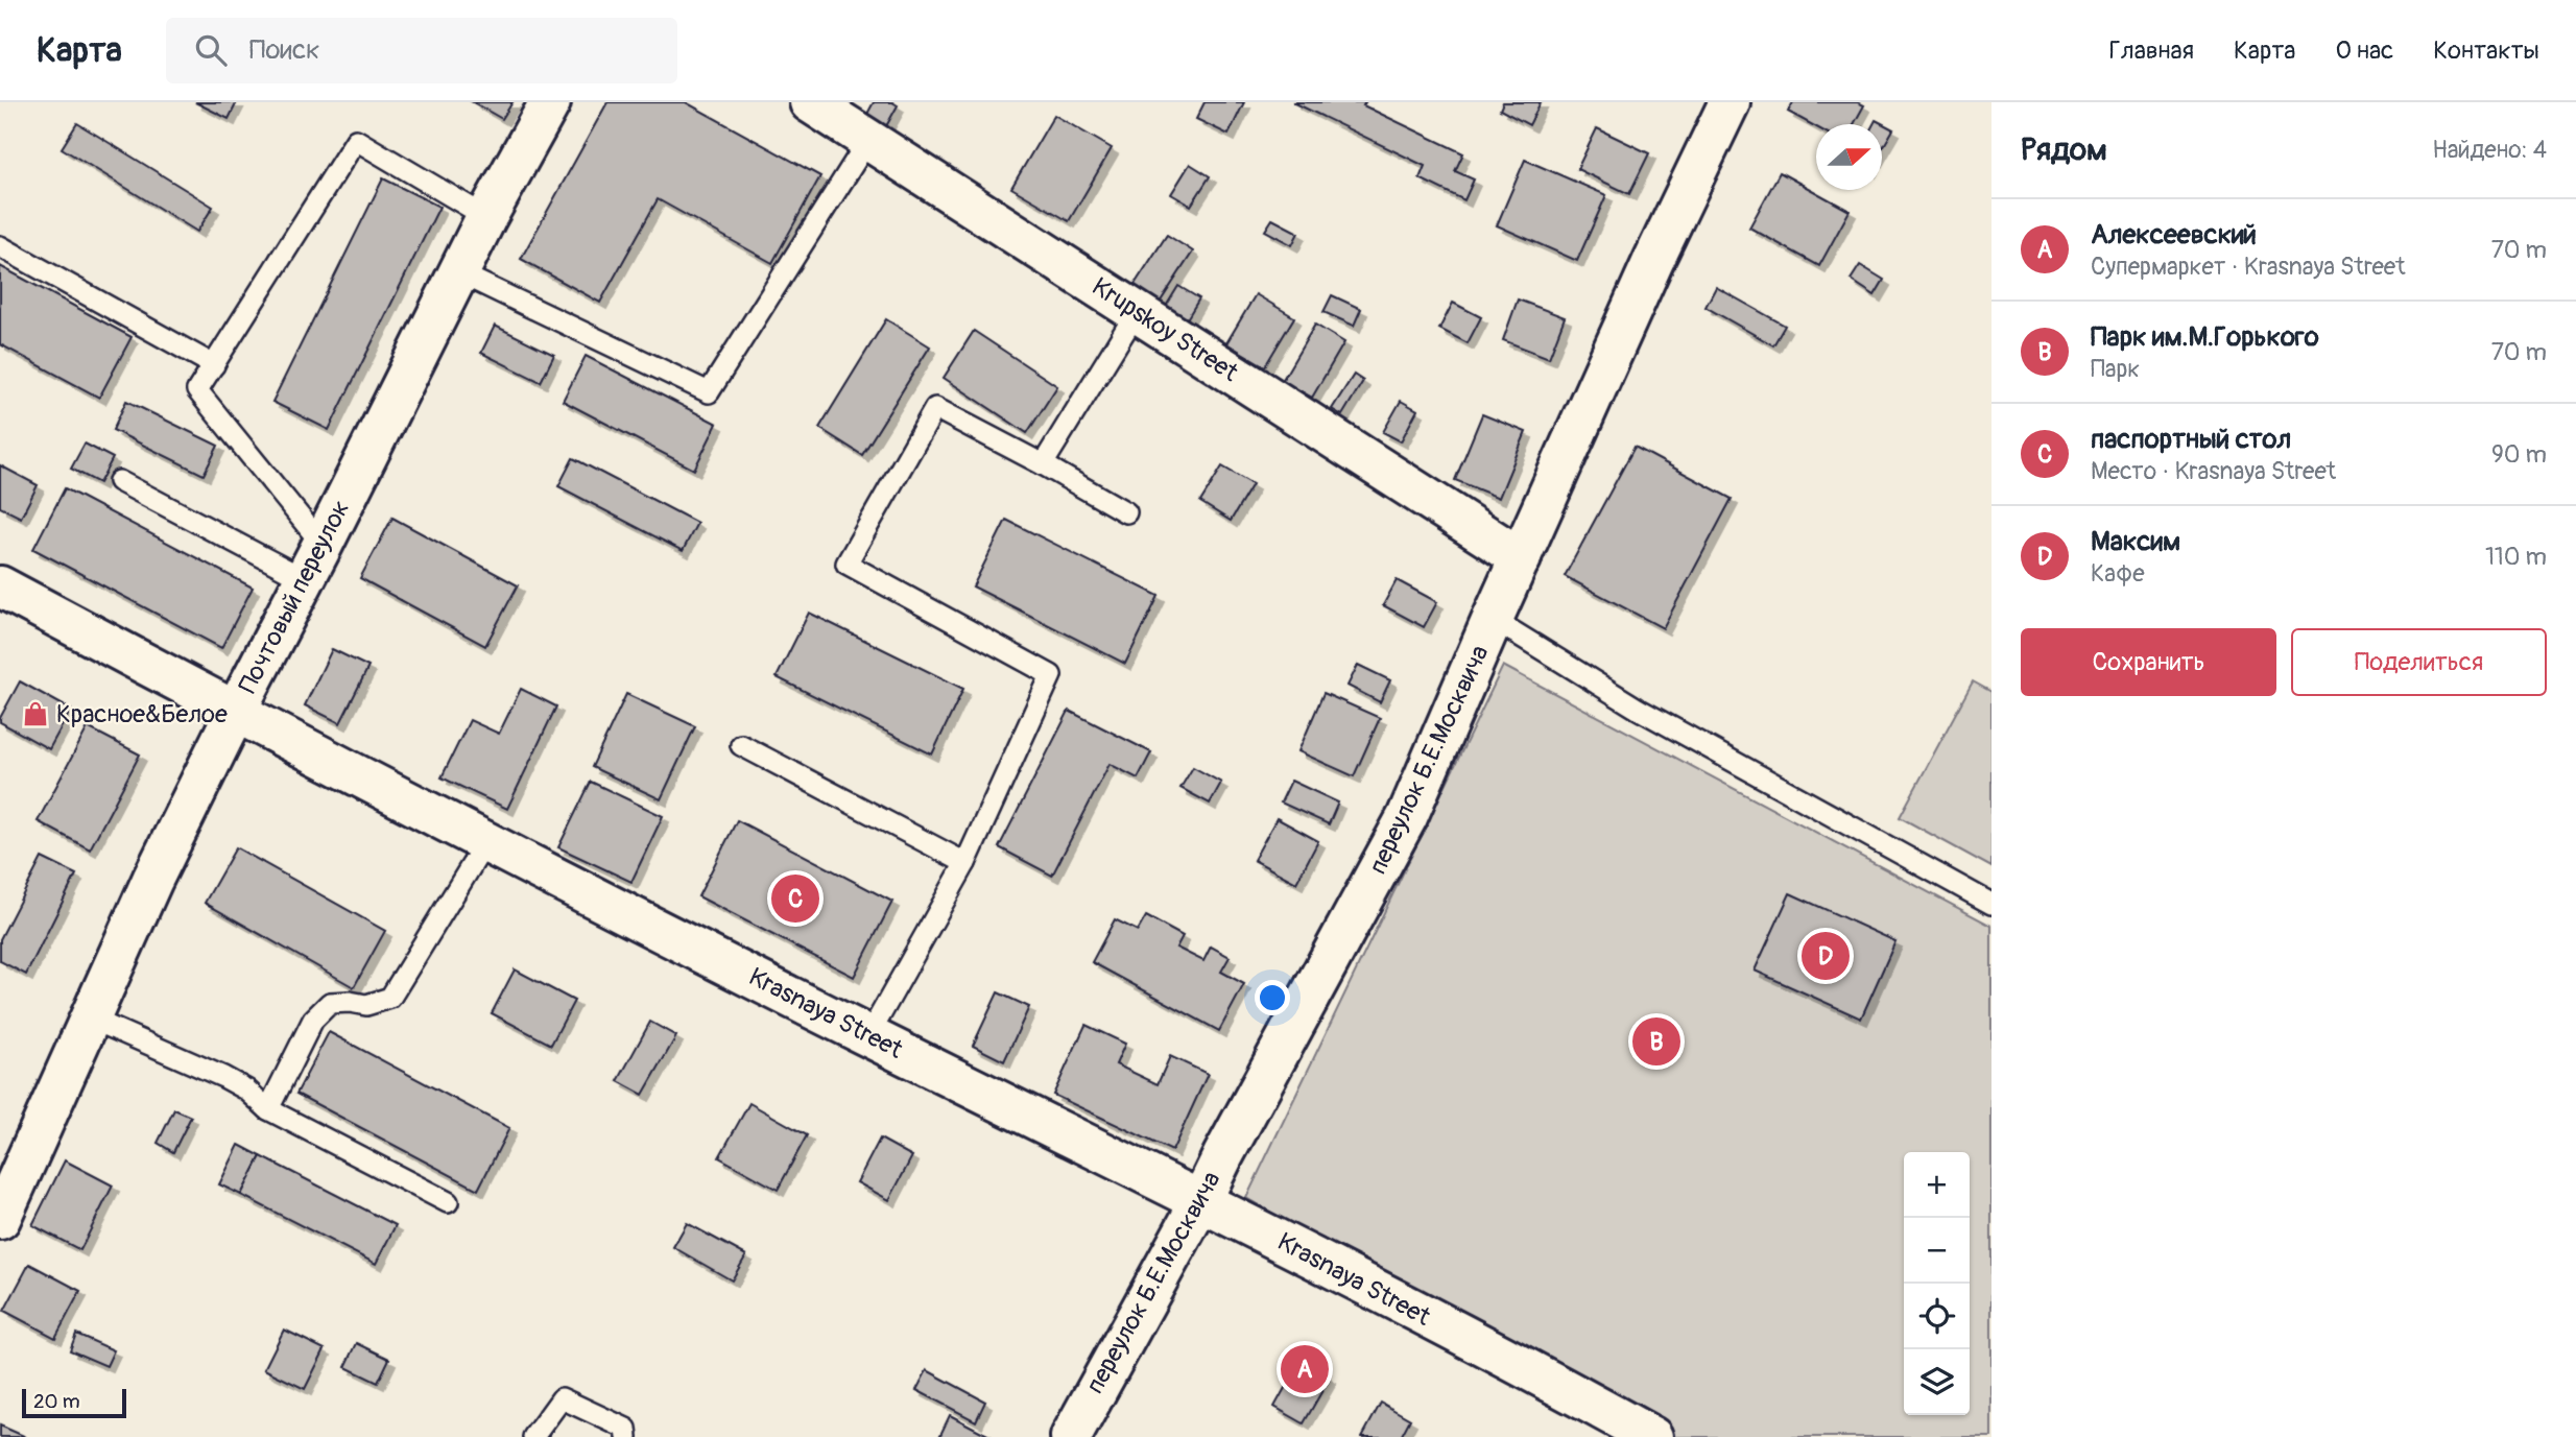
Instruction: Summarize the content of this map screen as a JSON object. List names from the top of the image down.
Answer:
{
  "streets": {
    "street": [
      "Krupskoy Street",
      "Почтовый переулок",
      "переулок Б.Е.Москвича",
      "Krasnaya Street"
    ]
  },
  "crossings": [
    ["Krupskoy Street", "переулок Б.Е.Москвича"],
    ["Почтовый переулок", "Krasnaya Street"],
    ["переулок Б.Е.Москвича", "Krasnaya Street"]
  ],
  "places": {
    "shop": ["Красное&Белое"]
  },
  "scale_bar": "20 m",
  "north": "right",
  "page": {
    "header": "Карта",
    "search": "Поиск",
    "nav": [
      "Главная",
      "Карта",
      "О нас",
      "Контакты"
    ],
    "heading": ["Рядом", "Найдено: 4"],
    "list": [
      {
        "mark": "A",
        "name": "Алексеевский",
        "note": "Супермаркет · Krasnaya Street",
        "value": "70 m"
      },
      {
        "mark": "B",
        "name": "Парк им.М.Горького",
        "note": "Парк",
        "value": "70 m"
      },
      {
        "mark": "C",
        "name": "паспортный стол",
        "note": "Место · Krasnaya Street",
        "value": "90 m"
      },
      {
        "mark": "D",
        "name": "Максим",
        "note": "Кафе",
        "value": "110 m"
      }
    ],
    "buttons": ["Сохранить", "Поделиться"],
    "pins": [
      "C",
      "D",
      "B",
      "A"
    ],
    "map_buttons": ["+", "−"],
    "scale": "20 m"
  }
}
